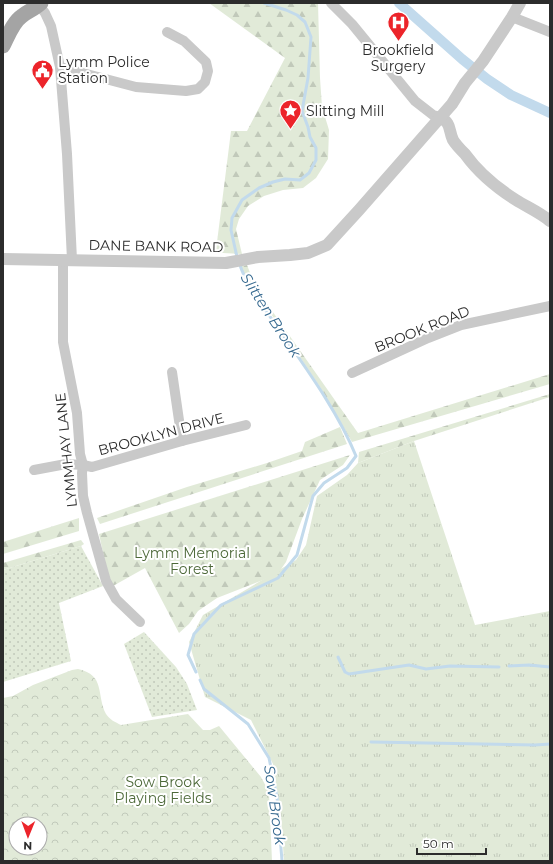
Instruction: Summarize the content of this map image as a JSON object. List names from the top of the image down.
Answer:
{
  "streets": {
    "street": [
      "DANE BANK ROAD",
      "BROOK ROAD",
      "BROOKLYN DRIVE",
      "LYMMHAY LANE"
    ]
  },
  "crossings": [
    ["DANE BANK ROAD", "LYMMHAY LANE"],
    ["BROOKLYN DRIVE", "LYMMHAY LANE"]
  ],
  "water": ["Slitten Brook", "Sow Brook"],
  "parks": ["Lymm Memorial Forest", "Sow Brook Playing Fields"],
  "places": {
    "hospital": ["Brookfield Surgery"],
    "public building": ["Lymm Police Station"],
    "place": ["Slitting Mill"]
  },
  "scale_bar": "50 m",
  "north": "bottom"
}
